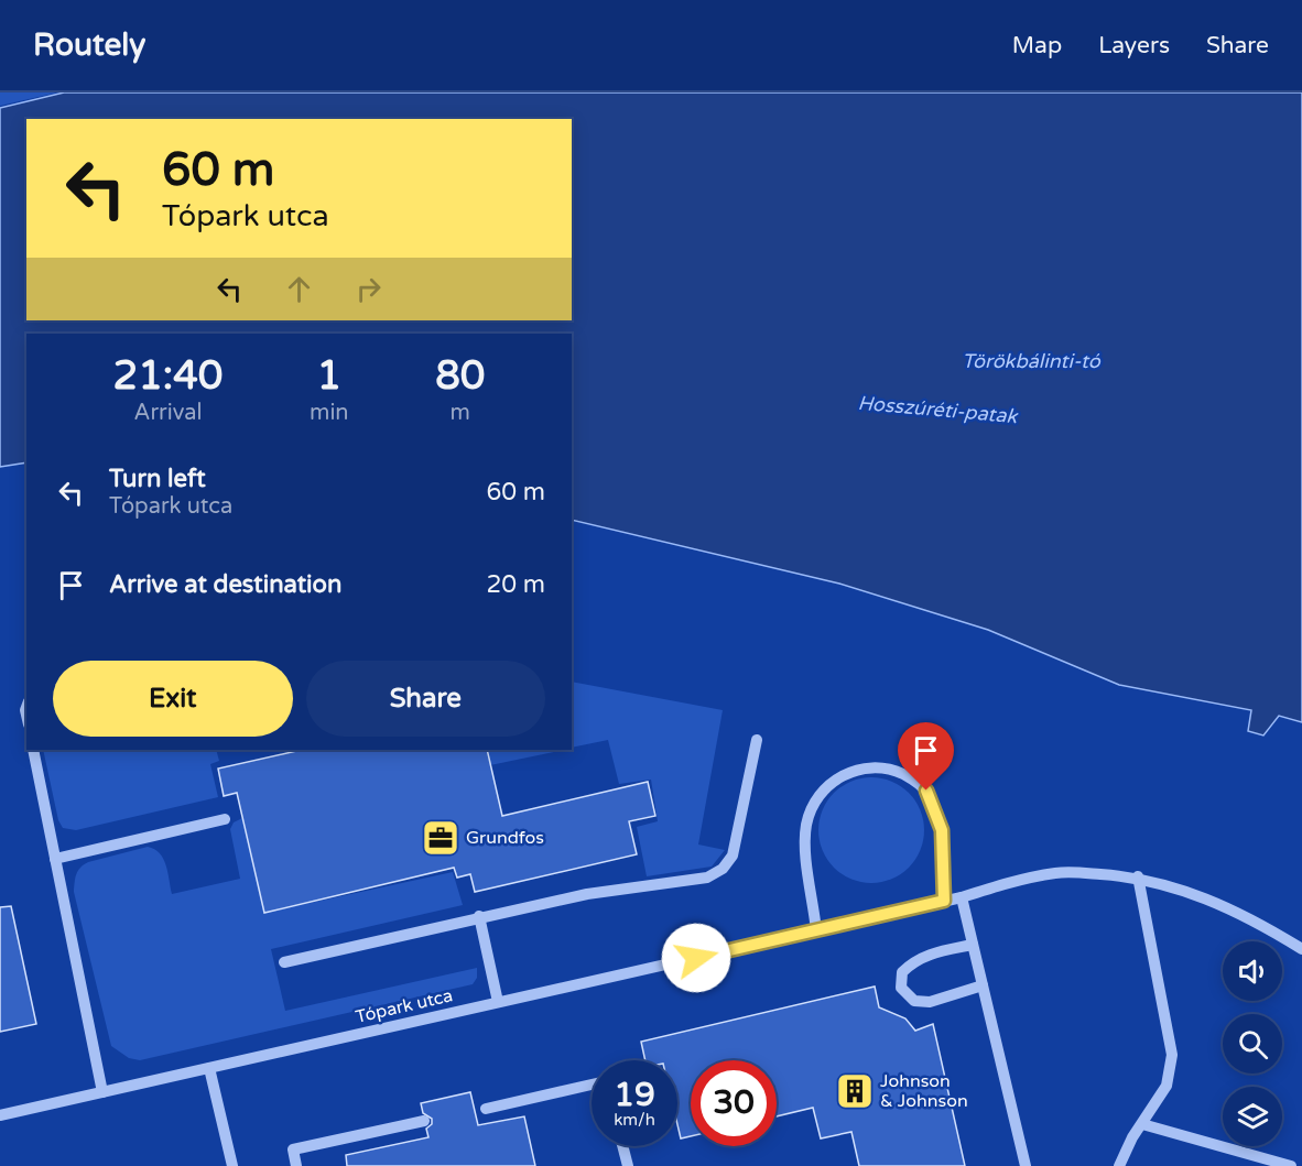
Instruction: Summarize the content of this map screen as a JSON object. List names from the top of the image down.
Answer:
{
  "streets": {
    "street": ["Tópark utca"]
  },
  "water": ["Törökbálinti-tó", "Hosszúréti-patak"],
  "places": {
    "office": ["Grundfos"],
    "building": ["Johnson & Johnson"]
  },
  "page": {
    "header": "Routely",
    "nav": ["Map", "Layers", "Share"],
    "turn": ["60 m", "Tópark utca"],
    "eta": [
      "21:40",
      "Arrival",
      "1",
      "min",
      "80",
      "m"
    ],
    "list": [
      {
        "name": "Turn left",
        "note": "Tópark utca",
        "value": "60 m"
      },
      {
        "name": "Arrive at destination",
        "value": "20 m"
      }
    ],
    "buttons": ["Exit", "Share"],
    "speed": "19 km/h",
    "limit": "30"
  }
}
